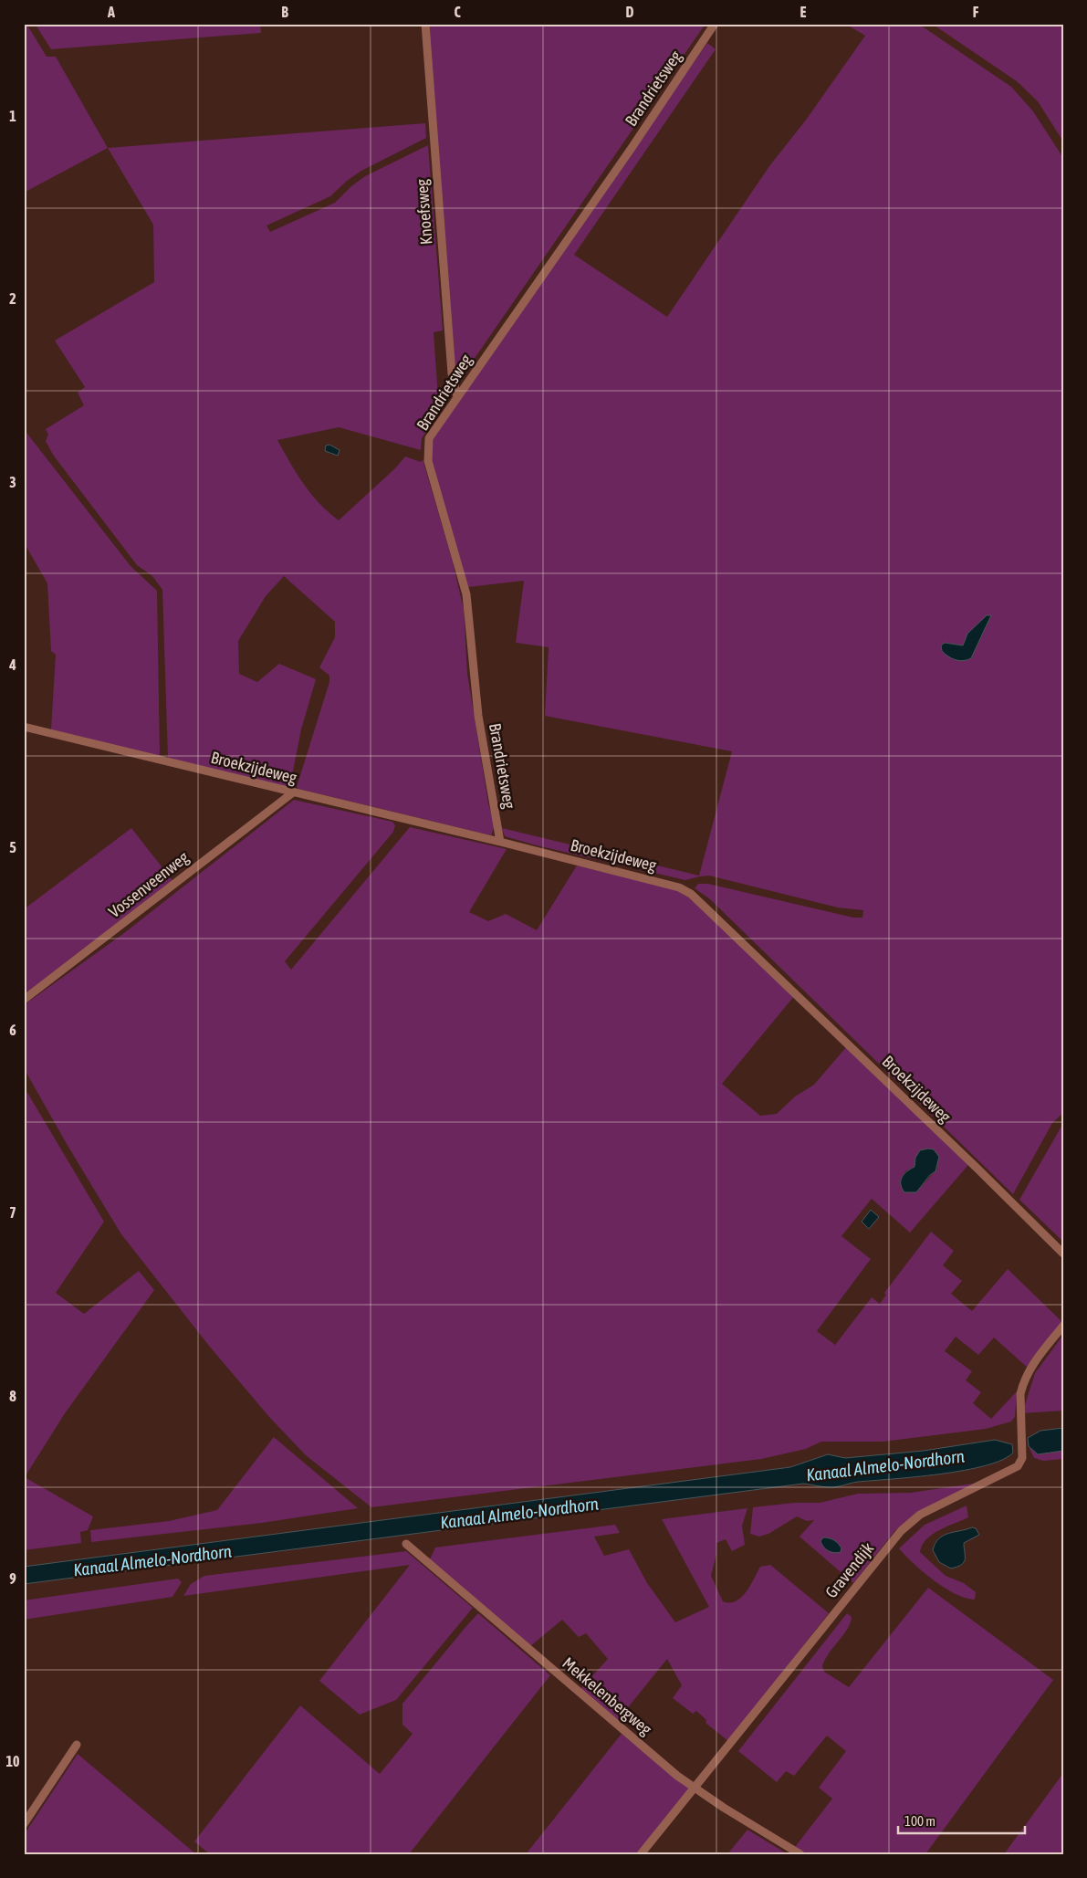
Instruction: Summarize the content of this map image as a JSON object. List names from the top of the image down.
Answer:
{
  "streets": {
    "street": [
      "Brandrietsweg",
      "Knoefsweg",
      "Broekzijdeweg",
      "Vossenveenweg",
      "Gravendijk",
      "Mekkelenbergweg"
    ]
  },
  "crossings": [
    ["Brandrietsweg", "Knoefsweg"],
    ["Brandrietsweg", "Broekzijdeweg"],
    ["Broekzijdeweg", "Vossenveenweg"],
    ["Gravendijk", "Mekkelenbergweg"]
  ],
  "water": ["Kanaal Almelo-Nordhorn"],
  "scale_bar": "100 m",
  "grid": {
    "columns": [
      "A",
      "B",
      "C",
      "D",
      "E",
      "F"
    ],
    "rows": [
      "1",
      "2",
      "3",
      "4",
      "5",
      "6",
      "7",
      "8",
      "9",
      "10"
    ]
  }
}
